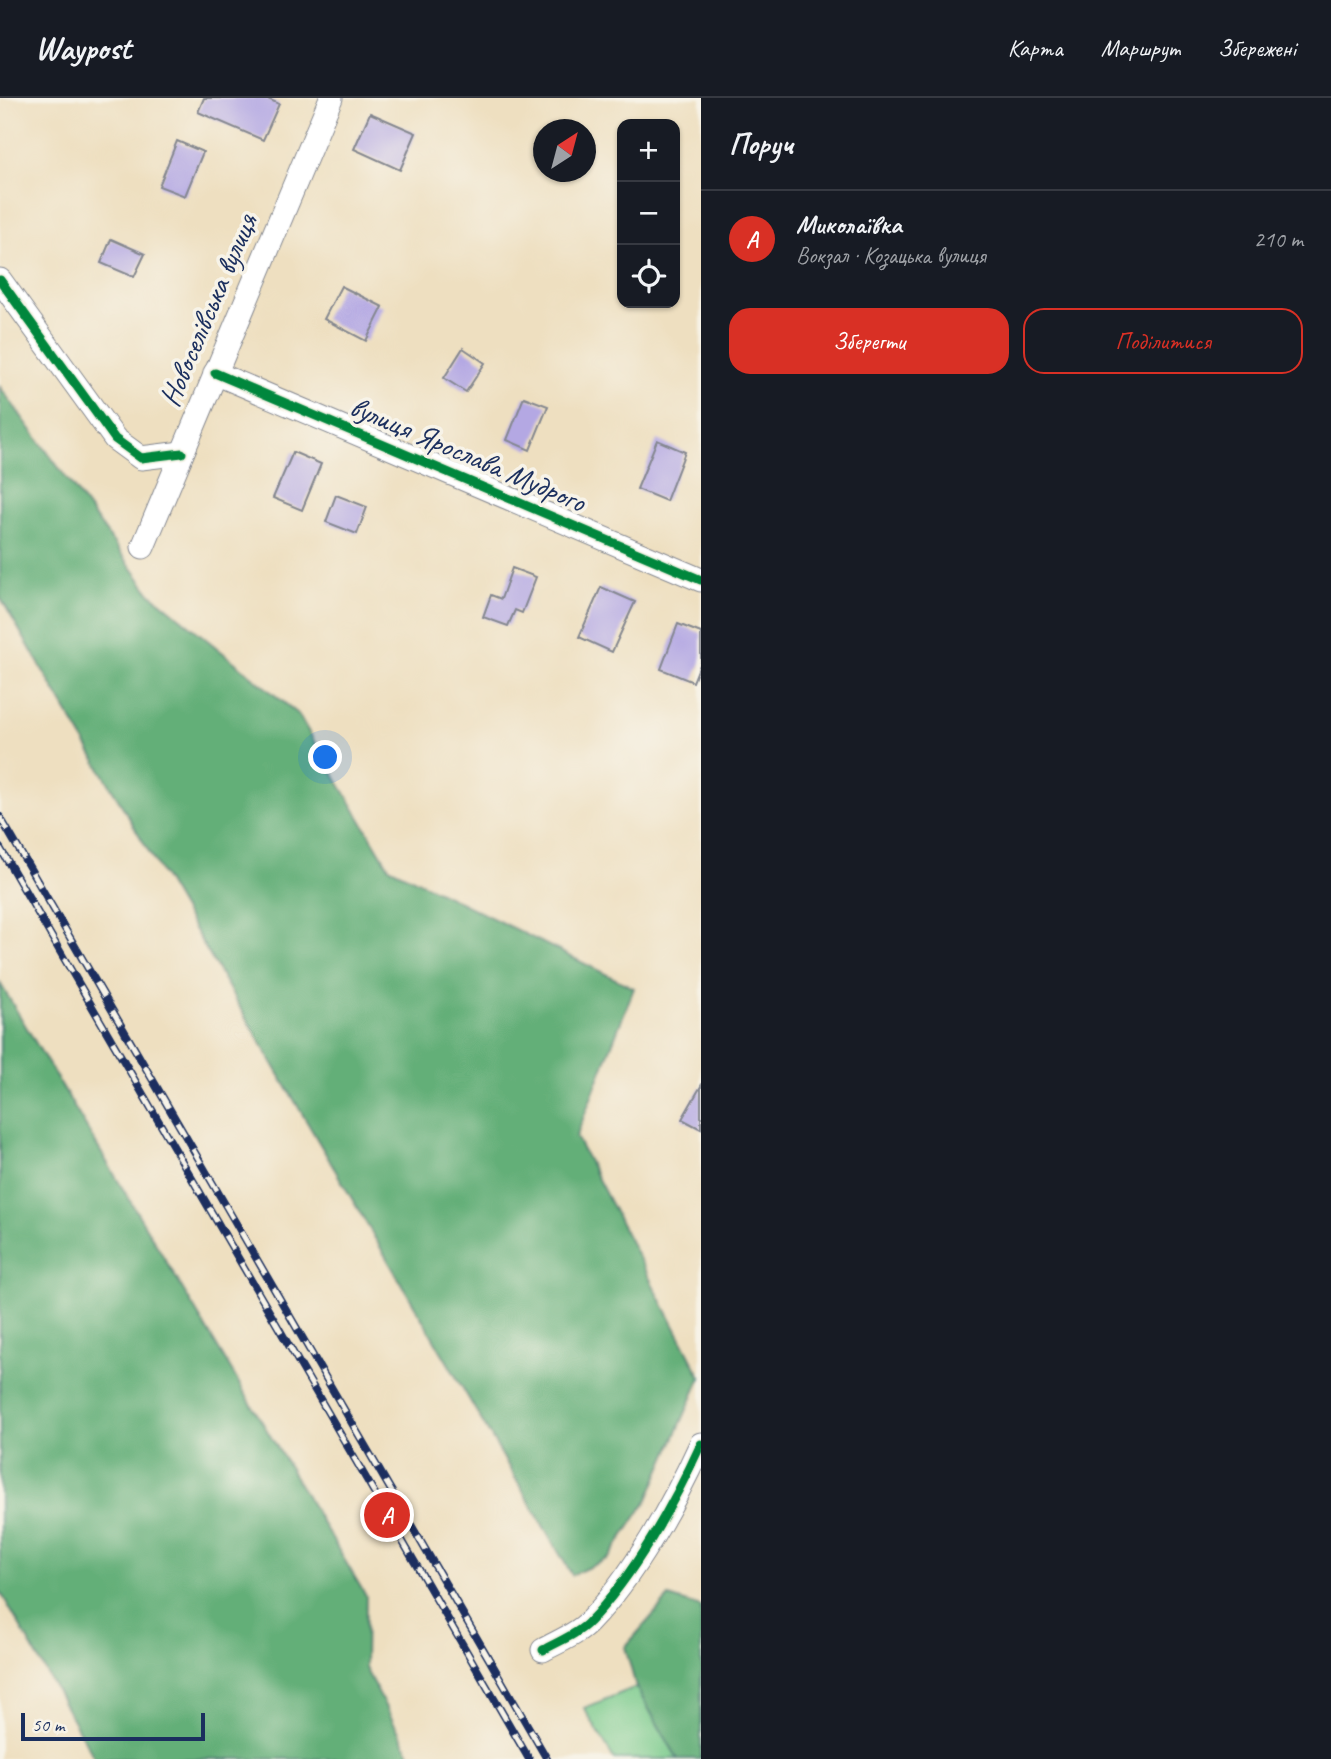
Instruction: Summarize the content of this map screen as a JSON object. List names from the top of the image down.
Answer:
{
  "streets": {
    "street": ["Новоселівська вулиця", "вулиця Ярослава Мудрого"]
  },
  "crossings": [
    ["Новоселівська вулиця", "вулиця Ярослава Мудрого"]
  ],
  "scale_bar": "50 m",
  "north": "top right",
  "page": {
    "header": "Waypost",
    "nav": ["Карта", "Маршрут", "Збережені"],
    "heading": "Поруч",
    "map_buttons": ["+", "−"],
    "list": [
      {
        "mark": "A",
        "name": "Миколаївка",
        "note": "Вокзал · Козацька вулиця",
        "value": "210 m"
      }
    ],
    "buttons": ["Зберегти", "Поділитися"],
    "pins": "A",
    "scale": "50 m"
  }
}
